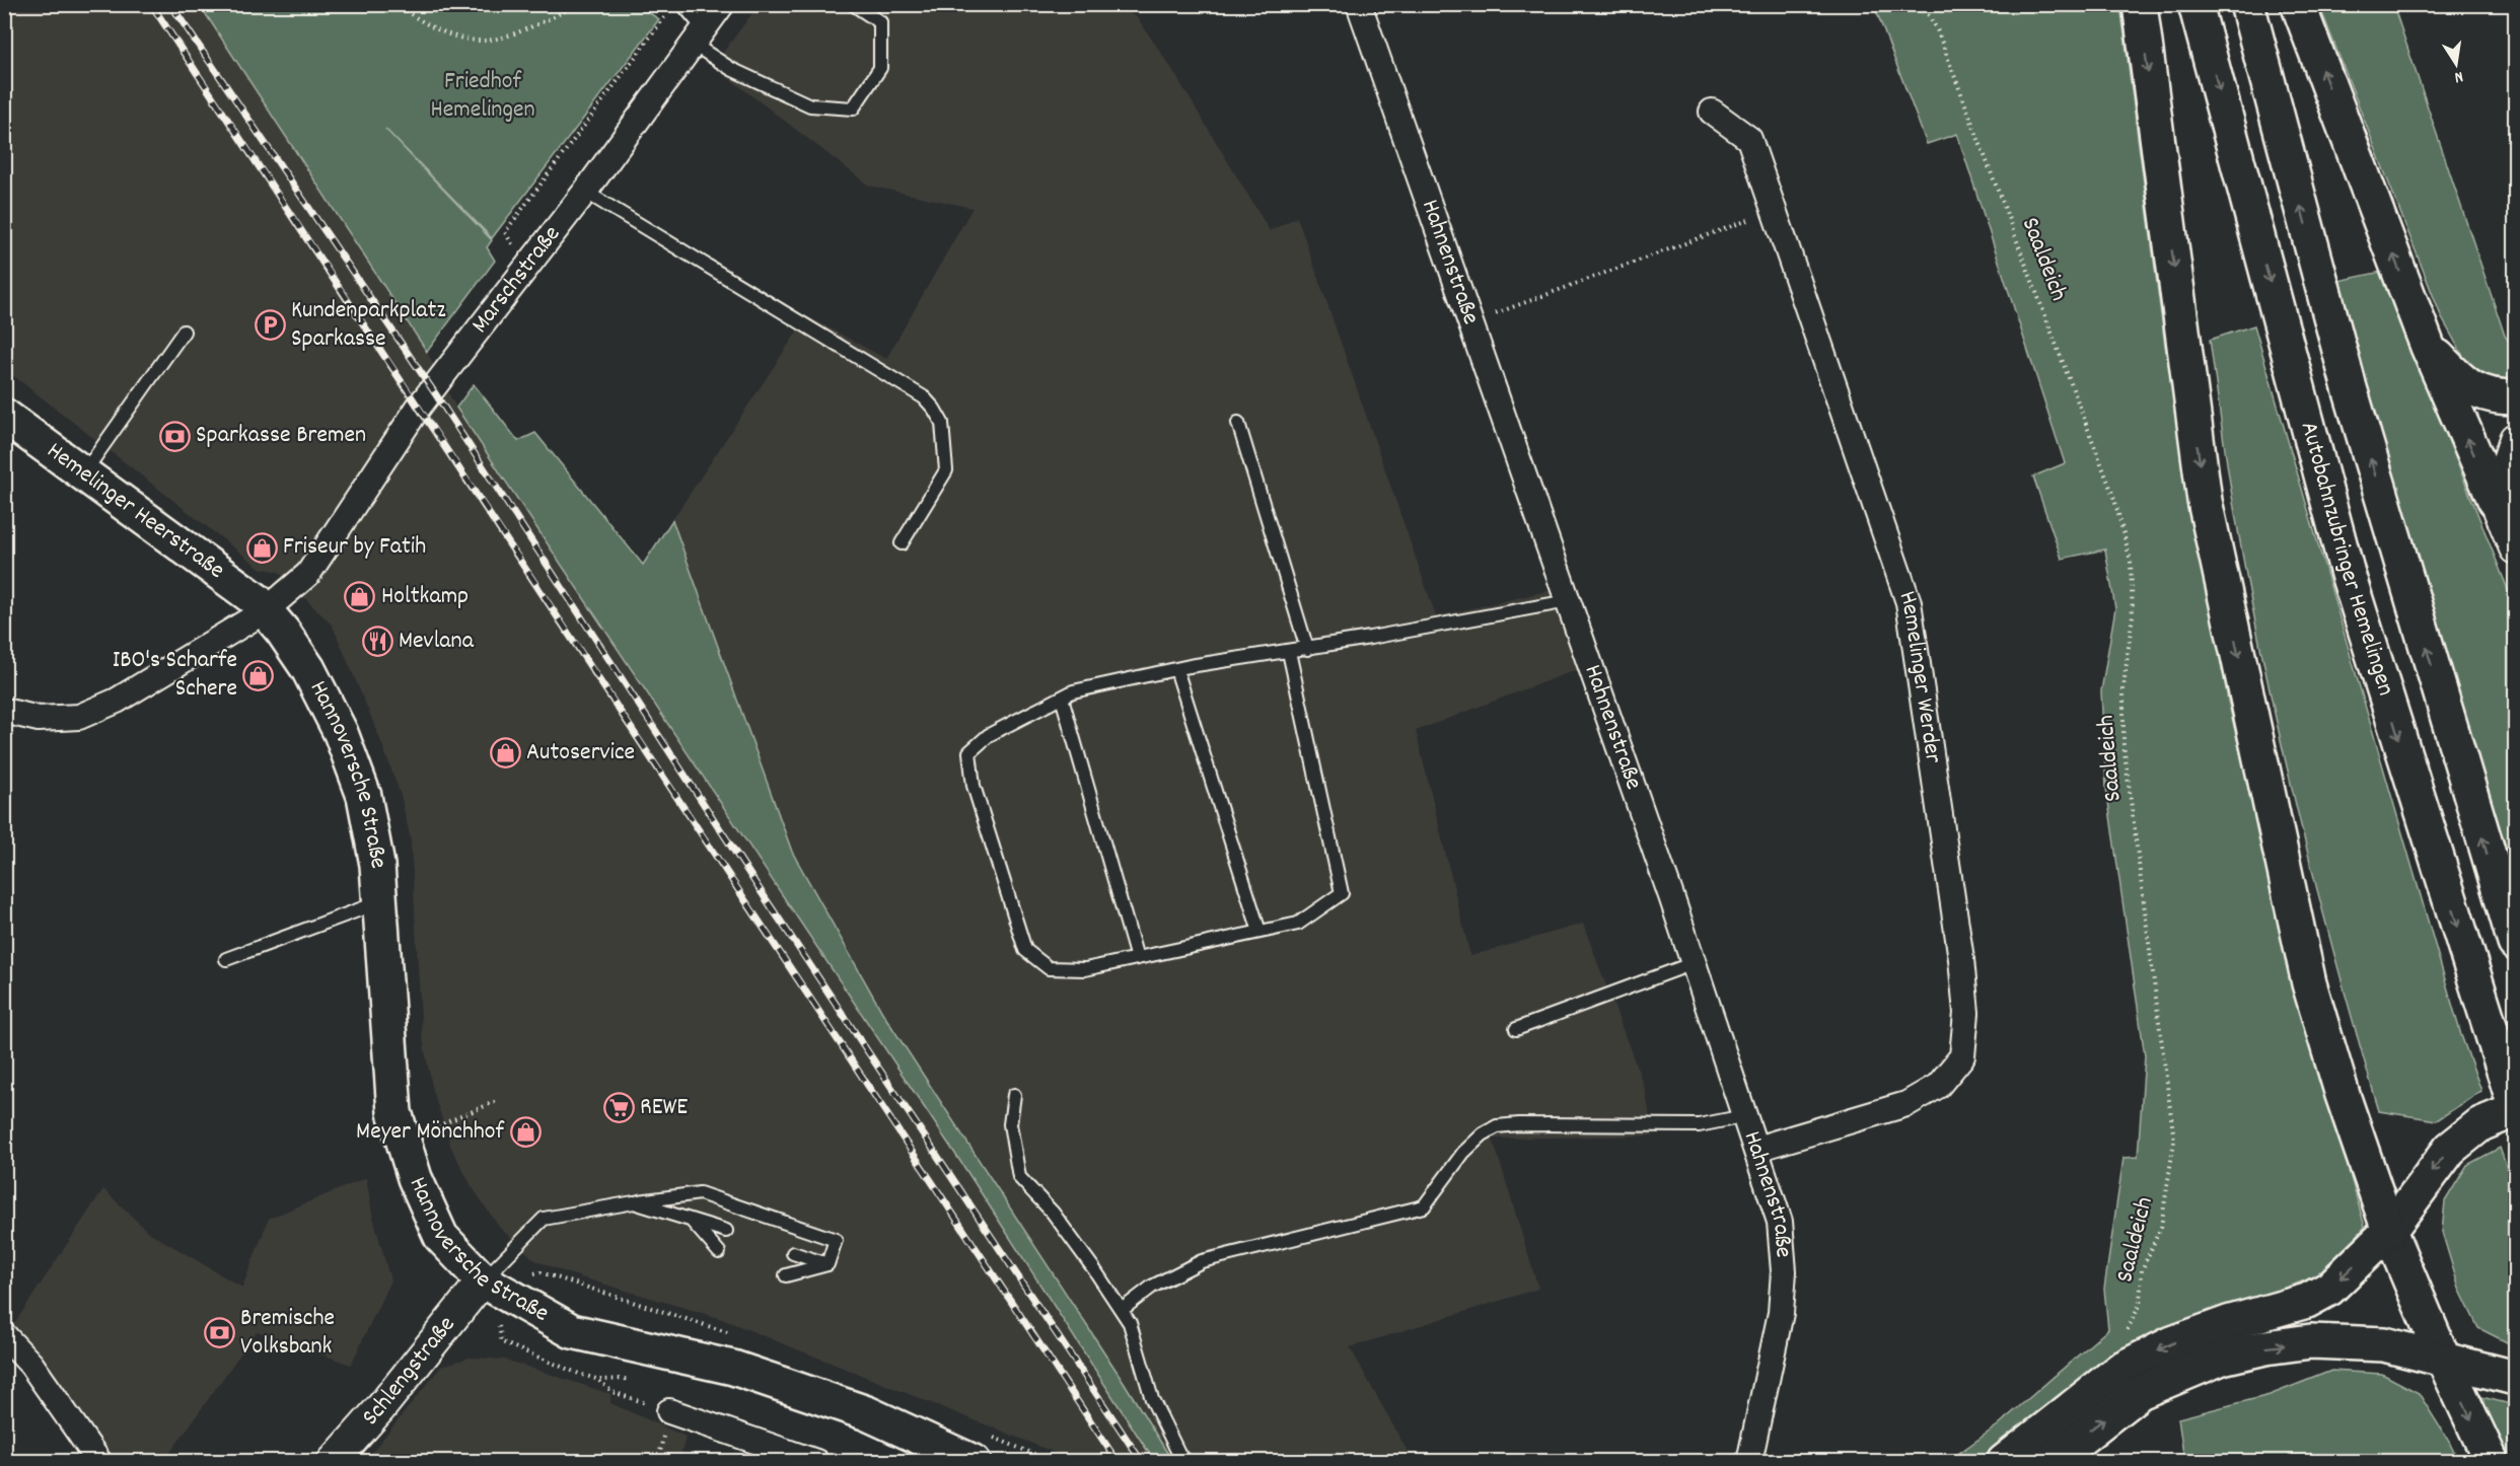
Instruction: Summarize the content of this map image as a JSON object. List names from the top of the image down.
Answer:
{
  "streets": {
    "main road": ["Hemelinger Heerstraße", "Autobahnzubringer Hemelingen", "Hannoversche Straße"],
    "street": [
      "Hahnenstraße",
      "Marschstraße",
      "Hemelinger Werder",
      "Schlengstraße"
    ],
    "path": ["Saaldeich"]
  },
  "crossings": [
    ["Hahnenstraße", "Hemelinger Werder"],
    ["Marschstraße", "Hemelinger Heerstraße"],
    ["Marschstraße", "Hannoversche Straße"],
    ["Hemelinger Heerstraße", "Hannoversche Straße"],
    ["Hannoversche Straße", "Schlengstraße"]
  ],
  "parks": ["Friedhof Hemelingen"],
  "places": {
    "parking": ["Kundenparkplatz Sparkasse"],
    "bank": ["Sparkasse Bremen", "Bremische Volksbank"],
    "shop": [
      "Friseur by Fatih",
      "Holtkamp",
      "IBO's Scharfe Schere",
      "Autoservice",
      "Meyer Mönchhof"
    ],
    "restaurant": ["Mevlana"],
    "supermarket": ["REWE"]
  },
  "north": "bottom"
}
